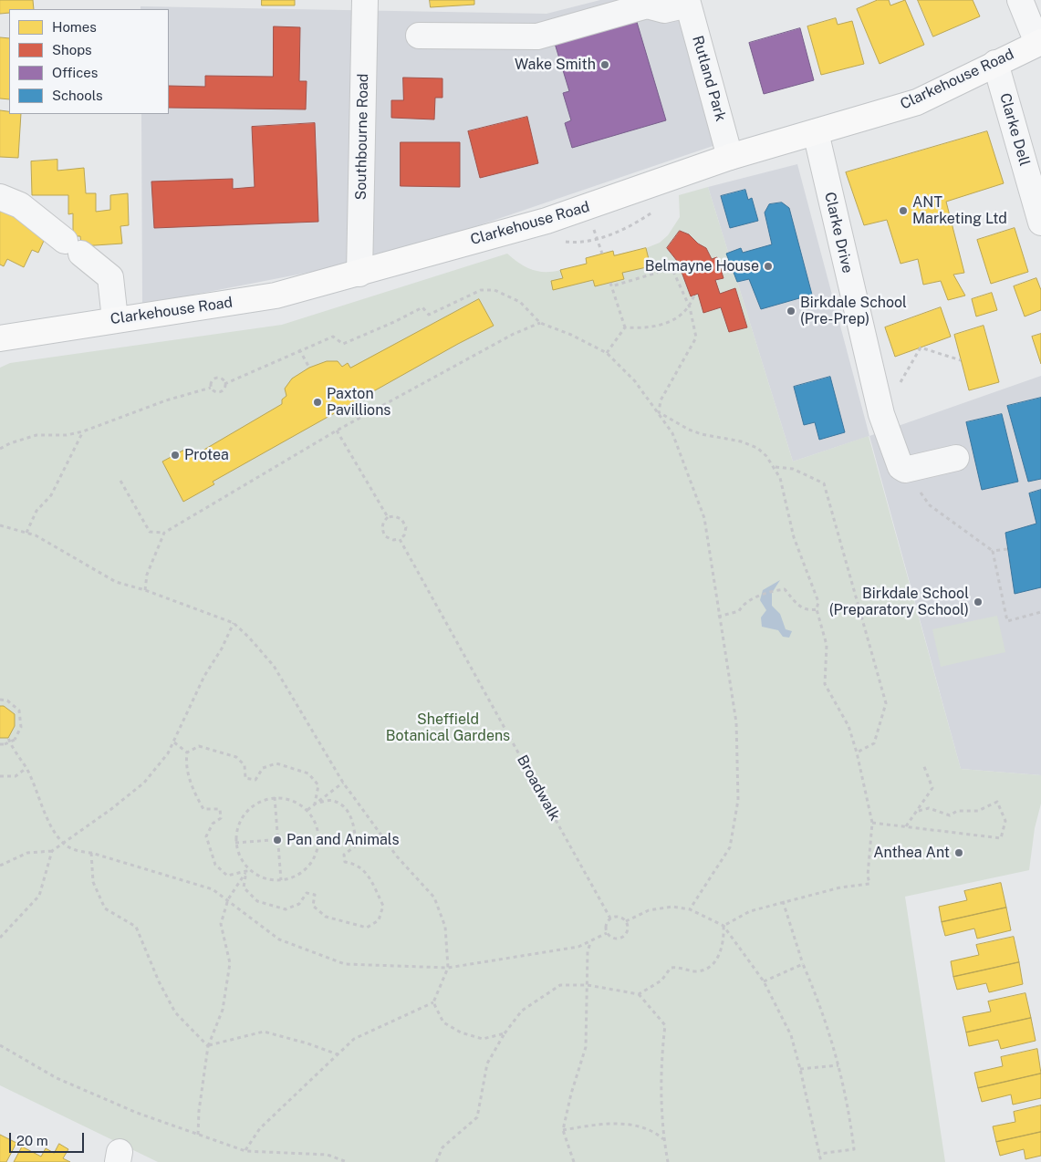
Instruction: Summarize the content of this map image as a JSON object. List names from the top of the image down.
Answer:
{
  "streets": {
    "main road": ["Clarkehouse Road"],
    "street": [
      "Rutland Park",
      "Clarke Dell",
      "Southbourne Road",
      "Clarke Drive"
    ],
    "path": ["Broadwalk"]
  },
  "crossings": [
    ["Rutland Park", "Clarkehouse Road"],
    ["Clarkehouse Road", "Clarke Dell"],
    ["Clarkehouse Road", "Southbourne Road"],
    ["Clarkehouse Road", "Clarke Drive"]
  ],
  "parks": ["Sheffield Botanical Gardens"],
  "places": [
    "Wake Smith",
    "ANT Marketing Ltd",
    "Belmayne House",
    "Birkdale School (Pre-Prep)",
    "Paxton Pavillions",
    "Protea",
    "Birkdale School (Preparatory School)",
    "Pan and Animals",
    "Anthea Ant"
  ],
  "legend": [
    "Homes",
    "Shops",
    "Offices",
    "Schools"
  ],
  "scale_bar": "20 m"
}
